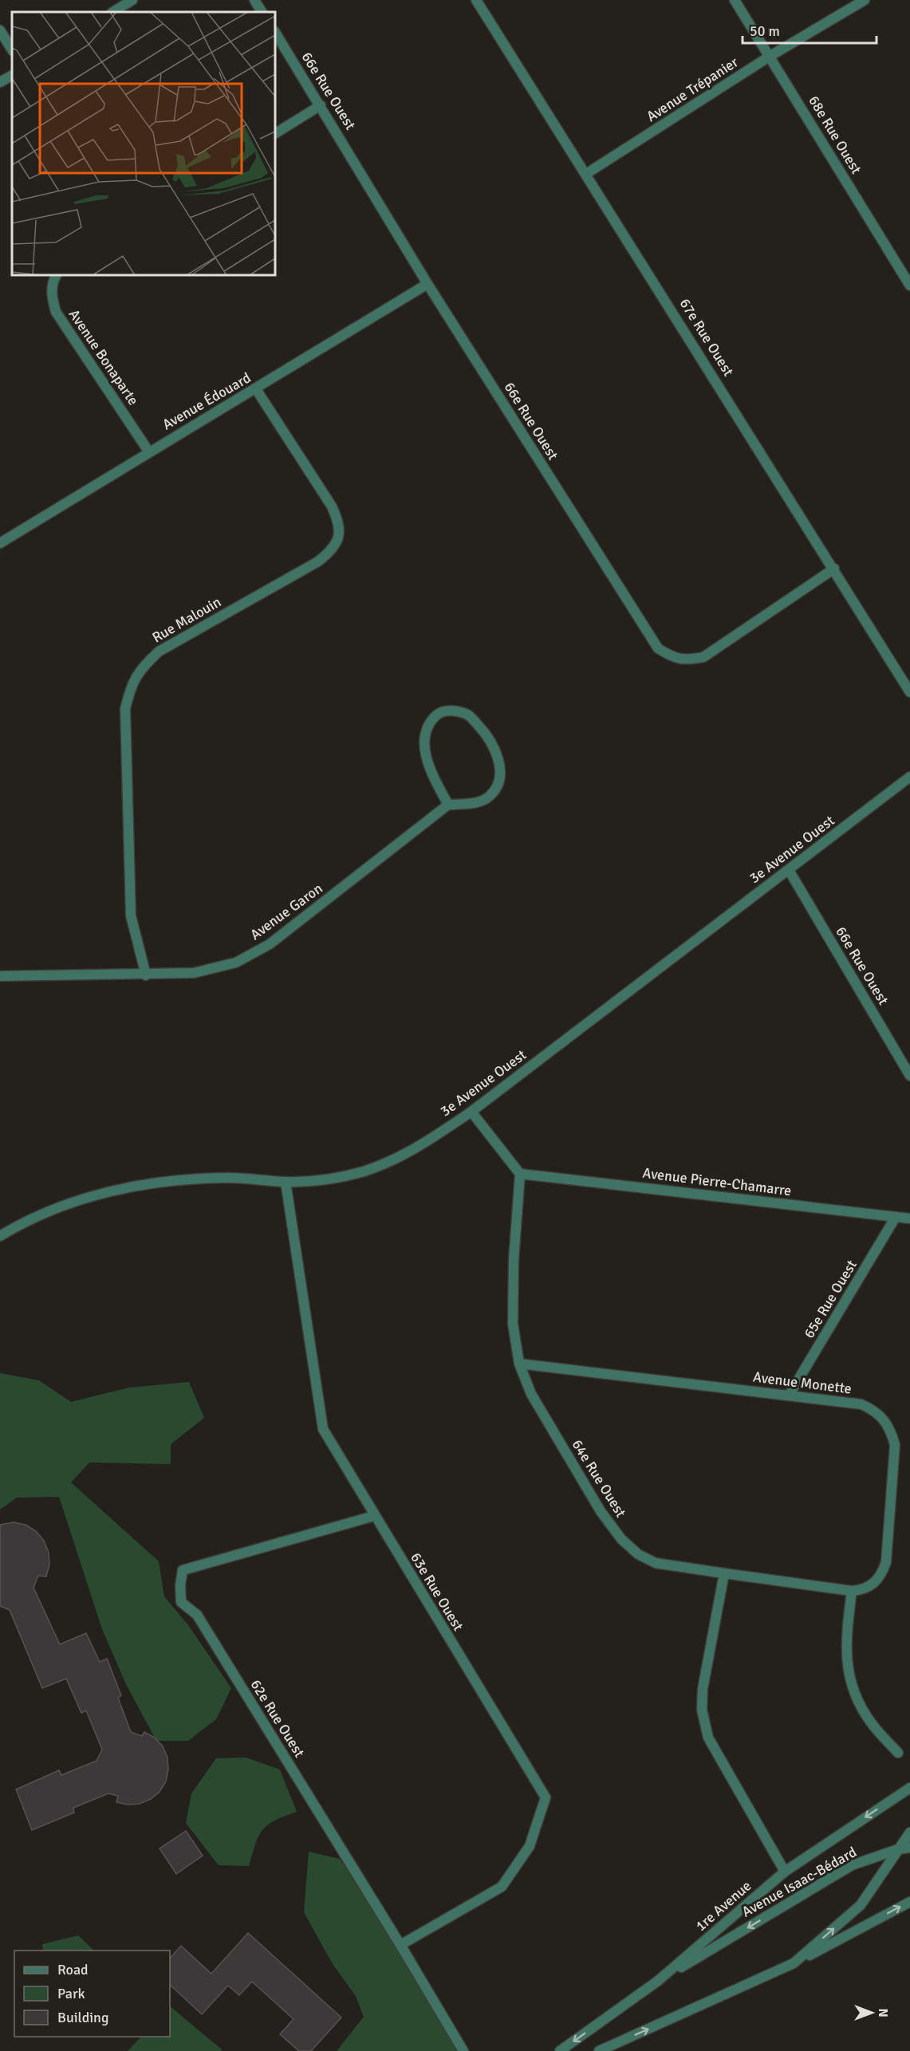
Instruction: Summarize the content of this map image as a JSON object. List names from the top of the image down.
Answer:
{
  "streets": {
    "street": [
      "Avenue Trépanier",
      "66e Rue Ouest",
      "68e Rue Ouest",
      "67e Rue Ouest",
      "Avenue Bonaparte",
      "Avenue Édouard",
      "Rue Malouin",
      "3e Avenue Ouest",
      "Avenue Garon",
      "Avenue Pierre-Chamarre",
      "65e Rue Ouest",
      "Avenue Monette",
      "64e Rue Ouest",
      "63e Rue Ouest",
      "62e Rue Ouest",
      "Avenue Isaac-Bédard",
      "1re Avenue"
    ]
  },
  "crossings": [
    ["Avenue Trépanier", "68e Rue Ouest"],
    ["Avenue Trépanier", "67e Rue Ouest"],
    ["66e Rue Ouest", "67e Rue Ouest"],
    ["66e Rue Ouest", "Avenue Édouard"],
    ["66e Rue Ouest", "3e Avenue Ouest"],
    ["Avenue Bonaparte", "Avenue Édouard"],
    ["Avenue Édouard", "Rue Malouin"],
    ["Rue Malouin", "Avenue Garon"],
    ["3e Avenue Ouest", "63e Rue Ouest"],
    ["Avenue Pierre-Chamarre", "65e Rue Ouest"],
    ["Avenue Pierre-Chamarre", "64e Rue Ouest"],
    ["65e Rue Ouest", "Avenue Monette"],
    ["Avenue Monette", "64e Rue Ouest"],
    ["63e Rue Ouest", "62e Rue Ouest"],
    ["Avenue Isaac-Bédard", "1re Avenue"]
  ],
  "legend": ["Road", "Park", "Building"],
  "scale_bar": "50 m",
  "north": "right"
}
